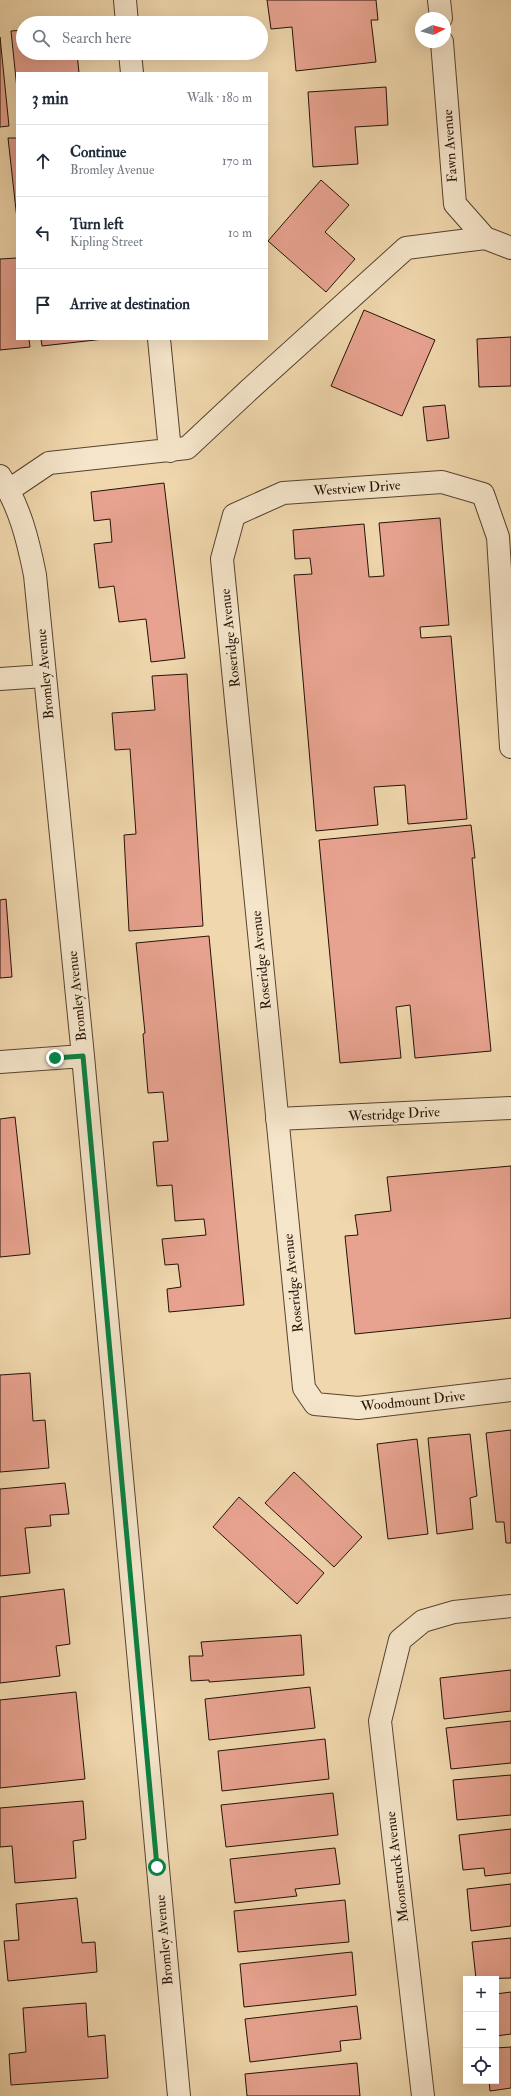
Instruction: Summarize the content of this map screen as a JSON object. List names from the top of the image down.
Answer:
{
  "streets": {
    "street": [
      "Fawn Avenue",
      "Westview Drive",
      "Roseridge Avenue",
      "Bromley Avenue",
      "Westridge Drive",
      "Woodmount Drive",
      "Moonstruck Avenue"
    ]
  },
  "crossings": [
    ["Westview Drive", "Roseridge Avenue"],
    ["Roseridge Avenue", "Westridge Drive"],
    ["Roseridge Avenue", "Woodmount Drive"]
  ],
  "north": "right",
  "page": {
    "search": "Search here",
    "heading": ["3 min", "Walk · 180 m"],
    "list": [
      ["Continue", "Bromley Avenue", "170 m"],
      ["Turn left", "Kipling Street", "10 m"],
      "Arrive at destination"
    ],
    "map_buttons": ["+", "−"]
  }
}
